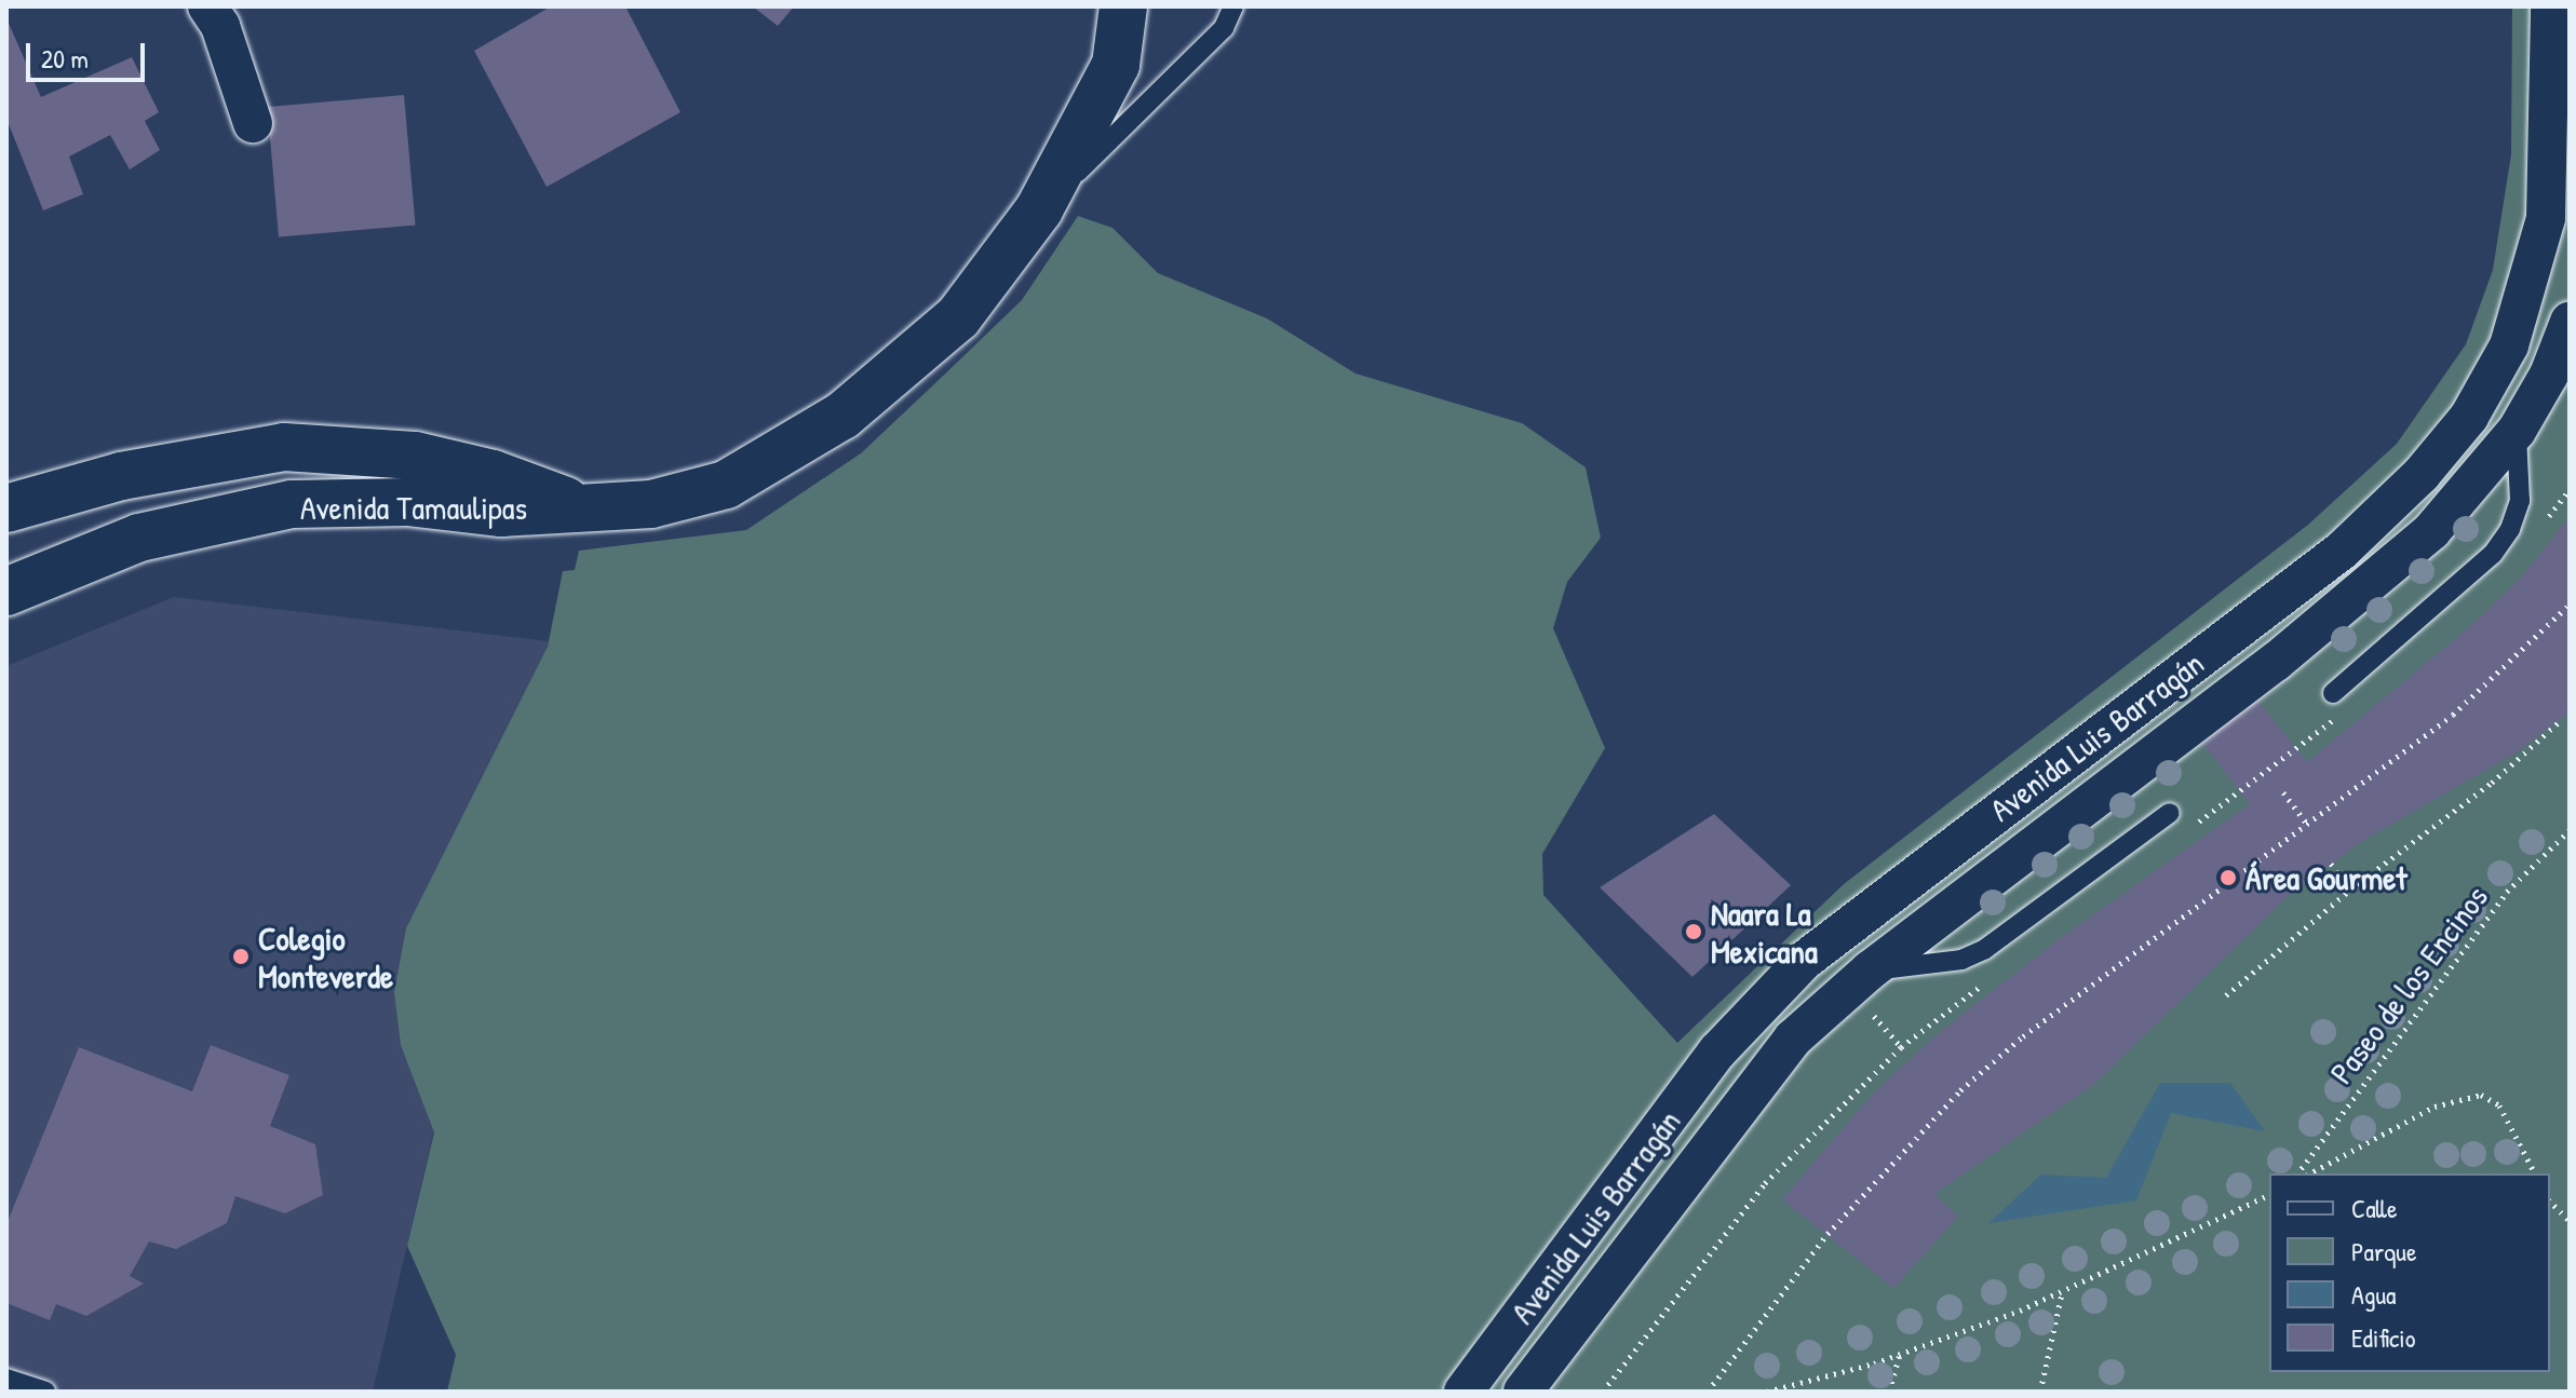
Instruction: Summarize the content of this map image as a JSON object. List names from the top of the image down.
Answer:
{
  "streets": {
    "street": ["Avenida Tamaulipas", "Avenida Luis Barragán"],
    "path": ["Paseo de los Encinos"]
  },
  "places": ["Área Gourmet", "Naara La Mexicana", "Colegio Monteverde"],
  "legend": [
    "Calle",
    "Parque",
    "Agua",
    "Edificio"
  ],
  "scale_bar": "20 m"
}
